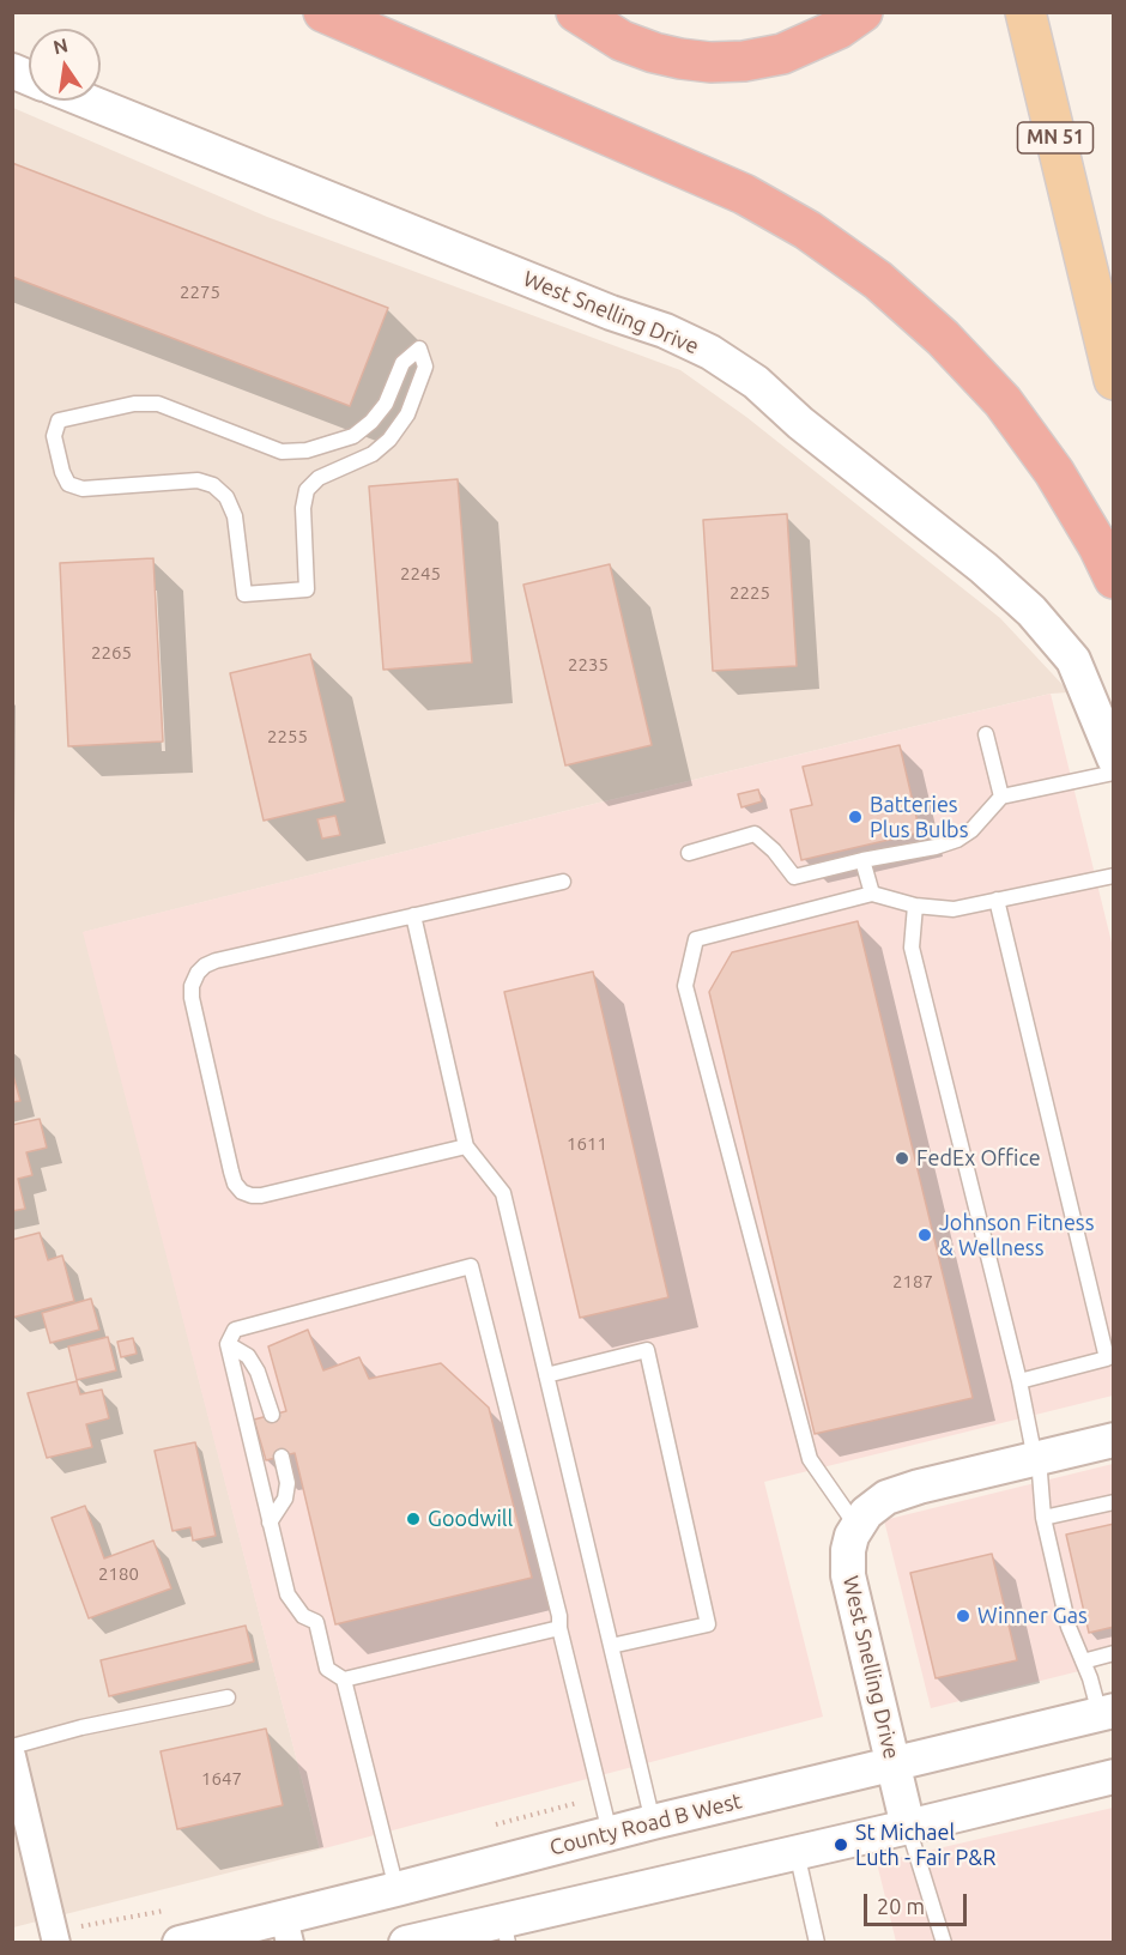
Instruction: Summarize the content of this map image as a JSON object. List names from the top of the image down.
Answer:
{
  "streets": {
    "main road": ["MN 51"],
    "street": ["West Snelling Drive", "County Road B West"]
  },
  "crossings": [
    ["West Snelling Drive", "County Road B West"]
  ],
  "places": [
    "Batteries Plus Bulbs",
    "FedEx Office",
    "Johnson Fitness & Wellness",
    "Goodwill",
    "Winner Gas",
    "St Michael Luth - Fair P&R"
  ],
  "house_numbers": [
    "2275",
    "2245",
    "2225",
    "2265",
    "2235",
    "2255",
    "1611",
    "2187",
    "2180",
    "1647"
  ],
  "scale_bar": "20 m",
  "north": "top"
}
